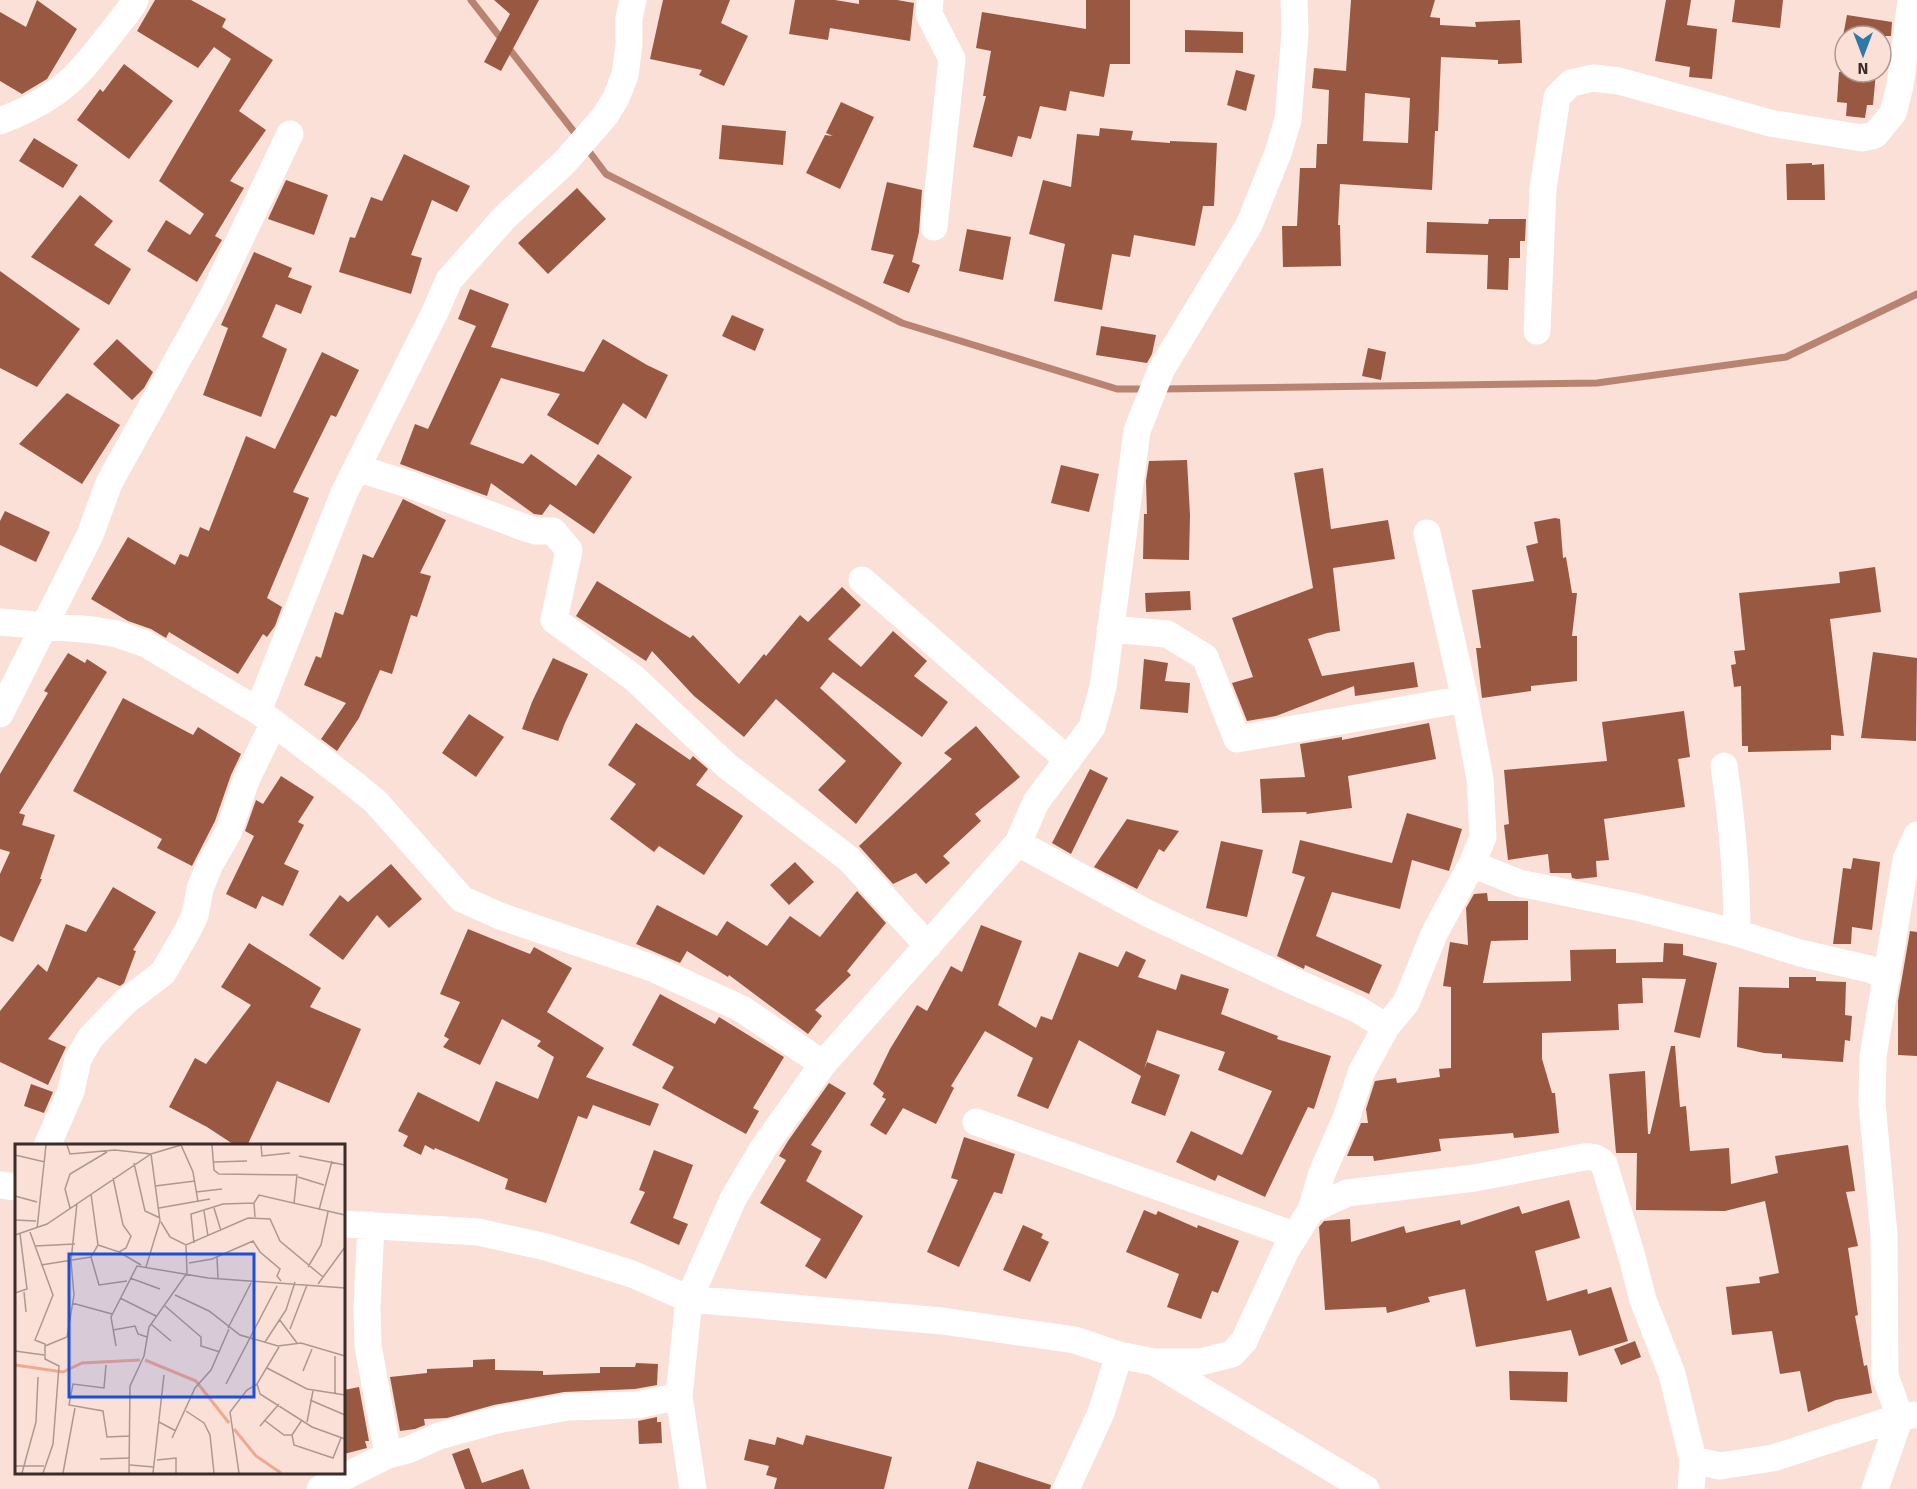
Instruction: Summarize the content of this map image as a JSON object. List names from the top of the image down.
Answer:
{
  "north": "bottom"
}
